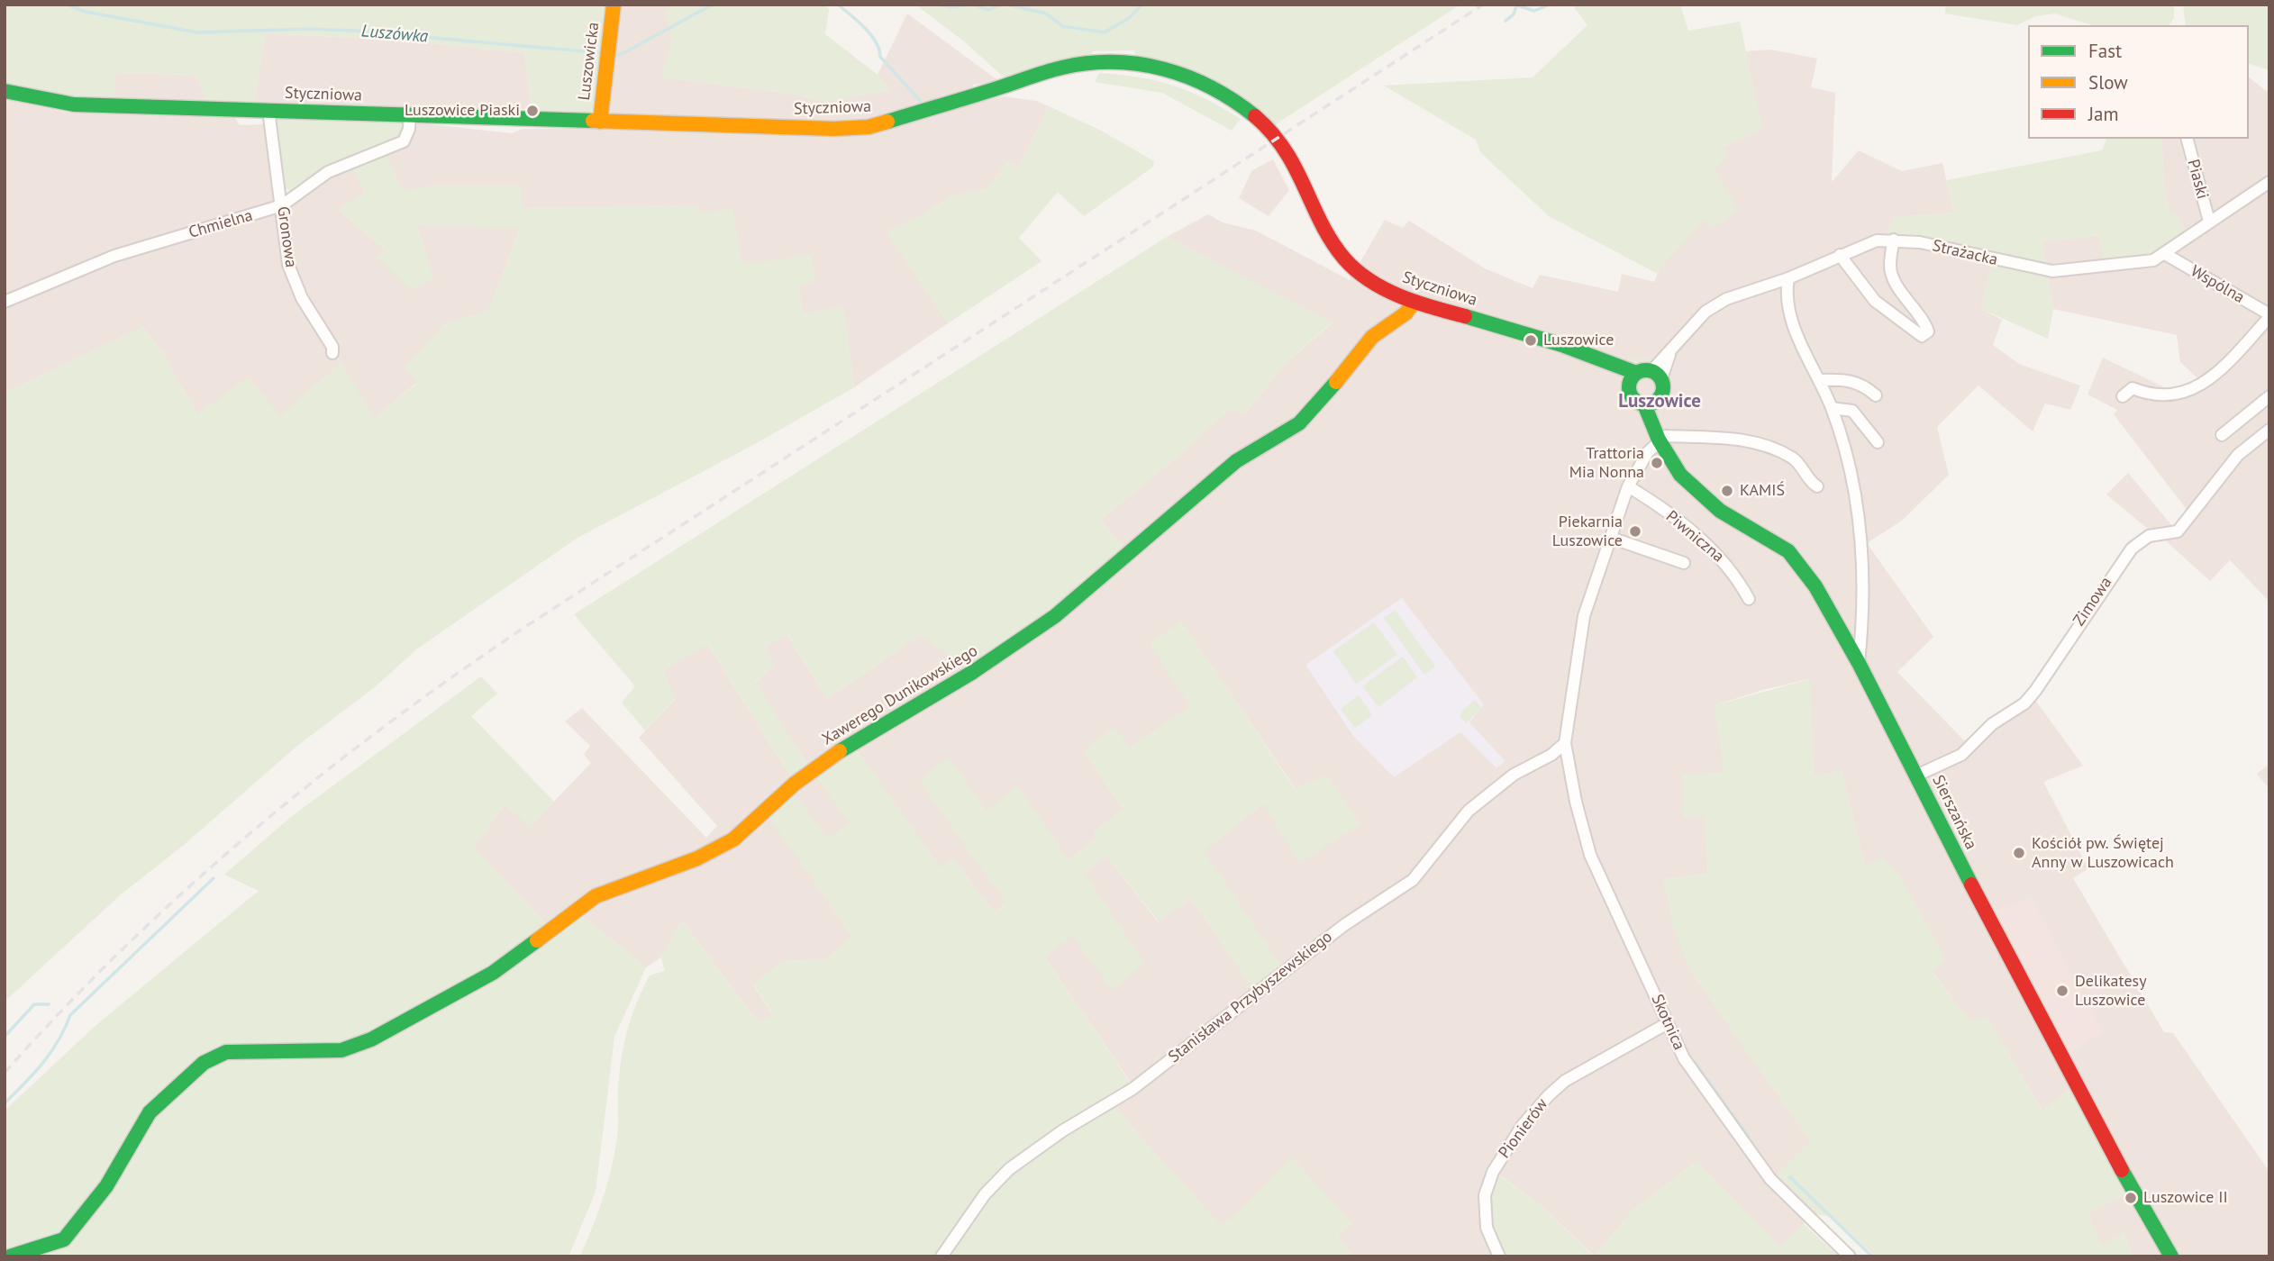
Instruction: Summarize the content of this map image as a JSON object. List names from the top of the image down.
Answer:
{
  "streets": {
    "street": [
      "Luszowicka",
      "Styczniowa",
      "Piaski",
      "Chmielna",
      "Gronowa",
      "Strażacka",
      "Wspólna",
      "Piwniczna",
      "Zimowa",
      "Xawerego Dunikowskiego",
      "Sierszańska",
      "Stanisława Przybyszewskiego",
      "Skotnica",
      "Pionierów"
    ]
  },
  "crossings": [
    ["Luszowicka", "Styczniowa"],
    ["Styczniowa", "Chmielna"],
    ["Styczniowa", "Gronowa"],
    ["Styczniowa", "Xawerego Dunikowskiego"],
    ["Piaski", "Strażacka"],
    ["Chmielna", "Gronowa"],
    ["Strażacka", "Wspólna"],
    ["Zimowa", "Sierszańska"],
    ["Stanisława Przybyszewskiego", "Skotnica"],
    ["Skotnica", "Pionierów"]
  ],
  "districts": ["Luszowice"],
  "water": ["Luszówka"],
  "places": [
    "Luszowice Piaski",
    "Luszowice",
    "Trattoria Mia Nonna",
    "KAMIŚ",
    "Piekarnia Luszowice",
    "Kościół pw. Świętej Anny w Luszowicach",
    "Delikatesy Luszowice",
    "Luszowice II"
  ],
  "legend": ["Fast", "Slow", "Jam"]
}
